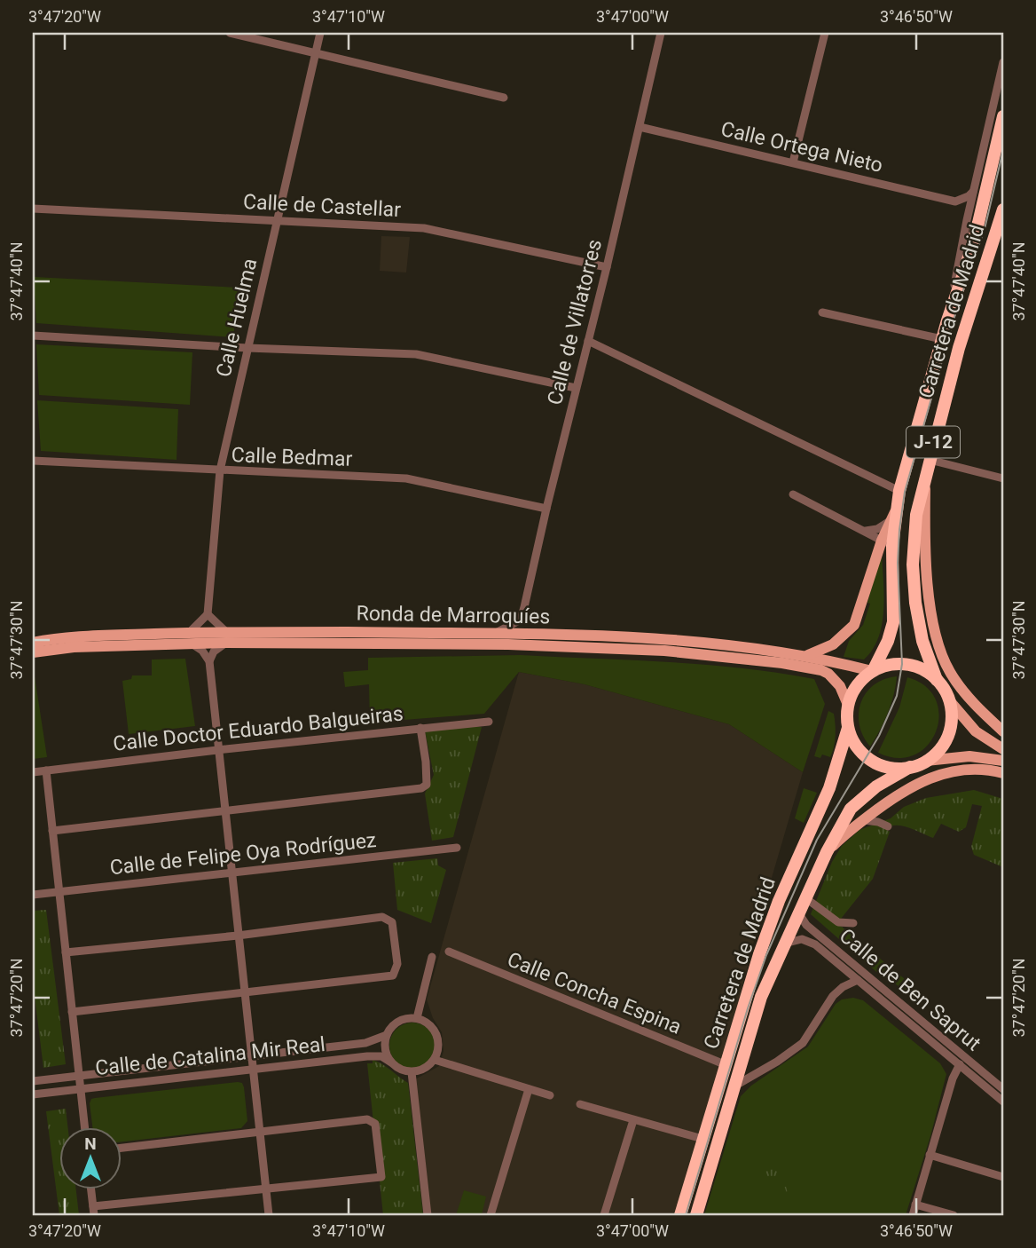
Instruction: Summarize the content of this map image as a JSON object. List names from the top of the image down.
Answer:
{
  "streets": {
    "highway": ["Carretera de Madrid", "J-12"],
    "main road": ["Ronda de Marroquíes"],
    "street": [
      "Calle Ortega Nieto",
      "Calle de Castellar",
      "Calle Huelma",
      "Calle de Villatorres",
      "Calle Bedmar",
      "Calle Doctor Eduardo Balgueiras",
      "Calle de Felipe Oya Rodríguez",
      "Calle de Ben Saprut",
      "Calle Concha Espina",
      "Calle de Catalina Mir Real"
    ]
  },
  "crossings": [
    ["Calle Ortega Nieto", "Calle de Villatorres"],
    ["Calle de Castellar", "Calle Huelma"],
    ["Calle de Castellar", "Calle de Villatorres"],
    ["Carretera de Madrid", "J-12"],
    ["Carretera de Madrid", "Ronda de Marroquíes"],
    ["Carretera de Madrid", "Calle de Ben Saprut"],
    ["Carretera de Madrid", "Calle Concha Espina"],
    ["Calle Huelma", "Calle Bedmar"],
    ["Calle de Villatorres", "Calle Bedmar"]
  ],
  "north": "top",
  "coordinates": [
    "3°47'20\"W",
    "3°47'10\"W",
    "3°47'00\"W",
    "3°46'50\"W",
    "37°47'40\"N",
    "37°47'30\"N",
    "37°47'20\"N"
  ]
}
